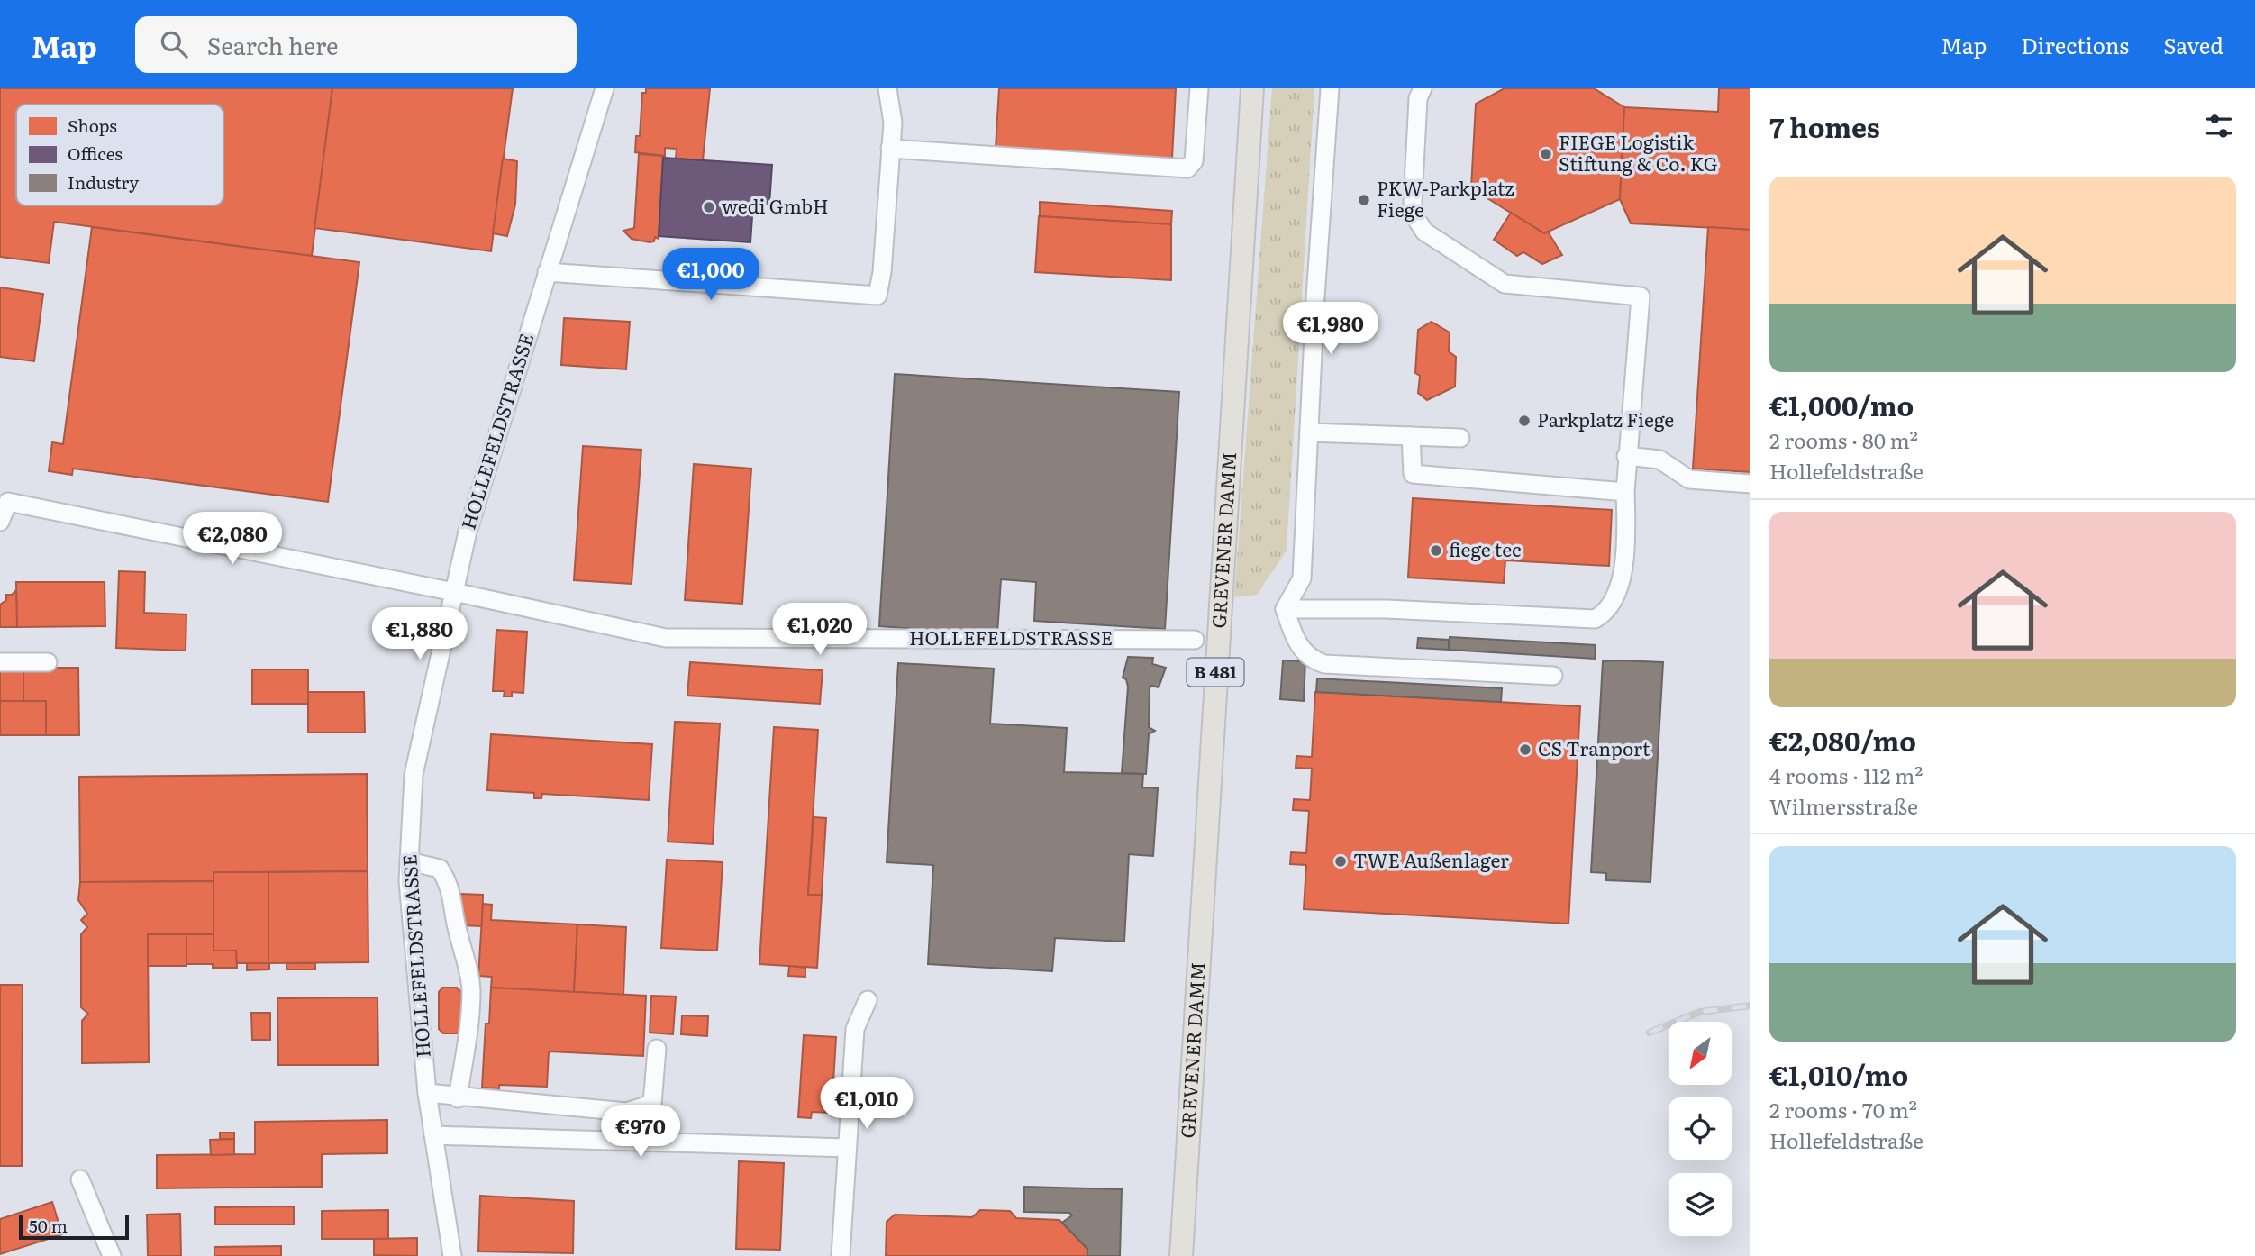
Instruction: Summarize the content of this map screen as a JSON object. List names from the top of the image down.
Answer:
{
  "streets": {
    "main road": ["GREVENER DAMM", "B 481"],
    "street": ["HOLLEFELDSTRASSE"]
  },
  "places": [
    "FIEGE Logistik Stiftung & Co. KG",
    "PKW-Parkplatz Fiege",
    "wedi GmbH",
    "Parkplatz Fiege",
    "fiege tec",
    "CS Tranport",
    "TWE Außenlager"
  ],
  "legend": ["Shops", "Offices", "Industry"],
  "scale_bar": "50 m",
  "north": "bottom left",
  "page": {
    "header": "Map",
    "search": "Search here",
    "nav": ["Map", "Directions", "Saved"],
    "heading": "7 homes",
    "list": [
      {
        "name": "€1,000/mo",
        "note": "2 rooms · 80 m² · Hollefeldstraße"
      },
      {
        "name": "€2,080/mo",
        "note": "4 rooms · 112 m² · Wilmersstraße"
      },
      {
        "name": "€1,010/mo",
        "note": "2 rooms · 70 m² · Hollefeldstraße"
      }
    ],
    "price": [
      "€1,000",
      "€1,980",
      "€2,080",
      "€1,020",
      "€1,880",
      "€1,010",
      "€970"
    ],
    "scale": "50 m"
  }
}
